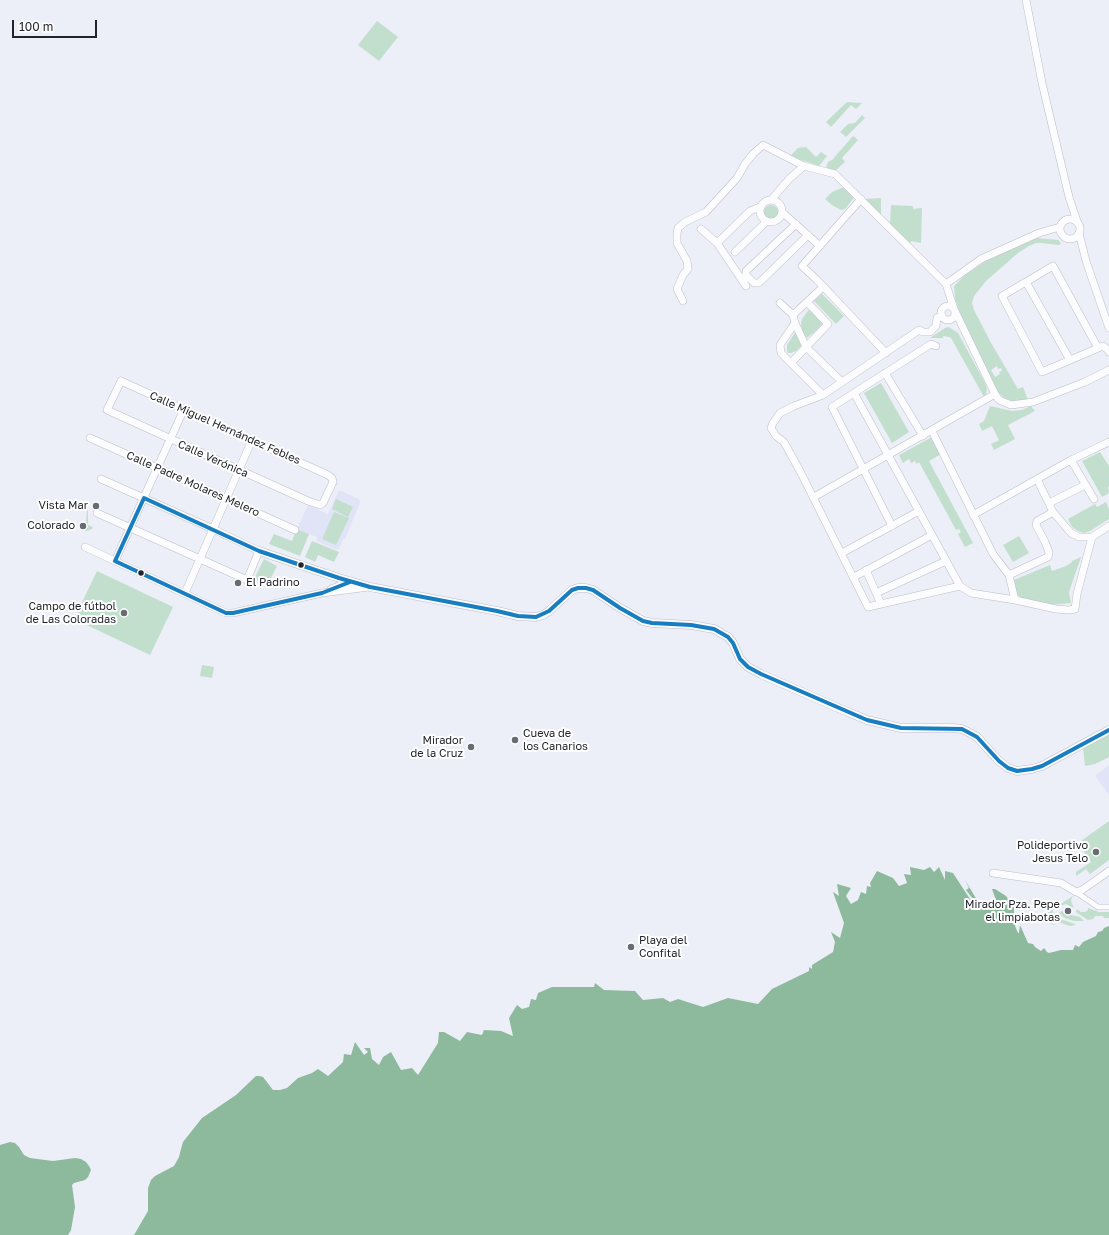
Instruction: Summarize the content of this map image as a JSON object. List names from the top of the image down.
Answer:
{
  "streets": {
    "street": ["Calle Miguel Hernández Febles", "Calle Verónica", "Calle Padre Molares Melero"]
  },
  "crossings": [
    ["Calle Miguel Hernández Febles", "Calle Verónica"]
  ],
  "places": [
    "Vista Mar",
    "Colorado",
    "El Padrino",
    "Campo de fútbol de Las Coloradas",
    "Cueva de los Canarios",
    "Mirador de la Cruz",
    "Polideportivo Jesus Telo",
    "Mirador Pza. Pepe el limpiabotas",
    "Playa del Confital"
  ],
  "scale_bar": "100 m"
}
